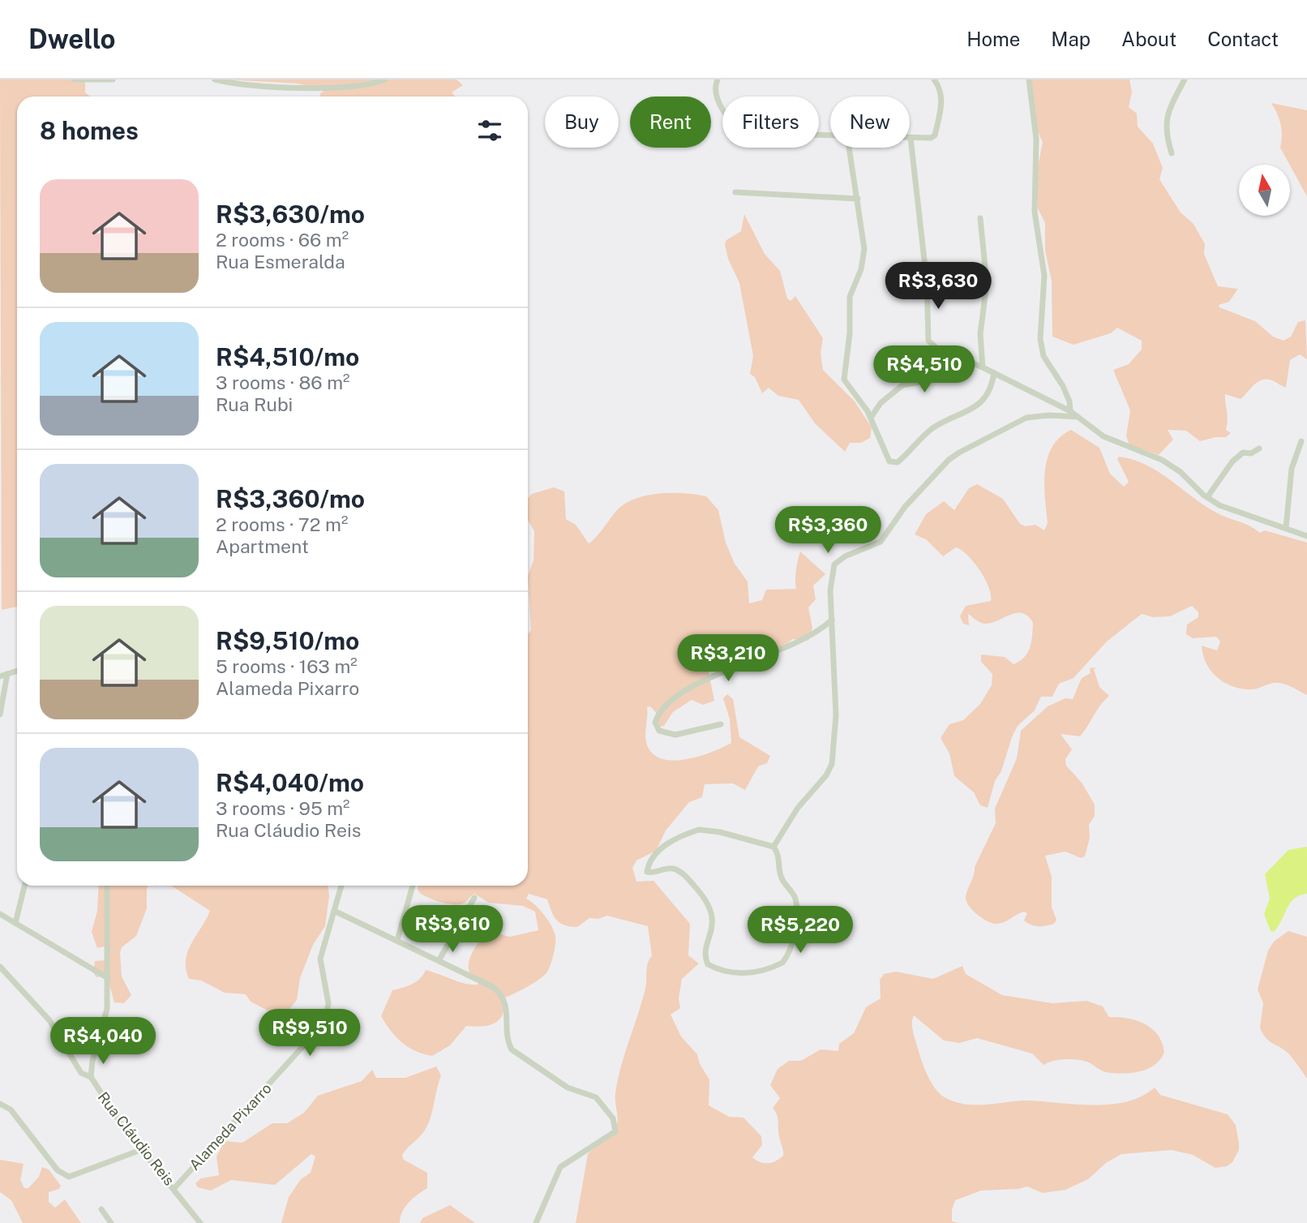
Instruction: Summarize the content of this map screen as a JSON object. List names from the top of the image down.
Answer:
{
  "streets": {
    "street": ["Alameda Pixarro", "Rua Cláudio Reis"]
  },
  "crossings": [
    ["Alameda Pixarro", "Rua Cláudio Reis"]
  ],
  "north": "top",
  "page": {
    "header": "Dwello",
    "nav": [
      "Home",
      "Map",
      "About",
      "Contact"
    ],
    "chip": [
      "Buy",
      "Rent",
      "Filters",
      "New"
    ],
    "heading": "8 homes",
    "list": [
      {
        "name": "R$3,630/mo",
        "note": "2 rooms · 66 m² · Rua Esmeralda"
      },
      {
        "name": "R$4,510/mo",
        "note": "3 rooms · 86 m² · Rua Rubi"
      },
      {
        "name": "R$3,360/mo",
        "note": "2 rooms · 72 m² · Apartment"
      },
      {
        "name": "R$9,510/mo",
        "note": "5 rooms · 163 m² · Alameda Pixarro"
      },
      {
        "name": "R$4,040/mo",
        "note": "3 rooms · 95 m² · Rua Cláudio Reis"
      }
    ],
    "price": [
      "R$3,630",
      "R$4,510",
      "R$3,360",
      "R$3,210",
      "R$3,610",
      "R$5,220",
      "R$9,510",
      "R$4,040"
    ]
  }
}
